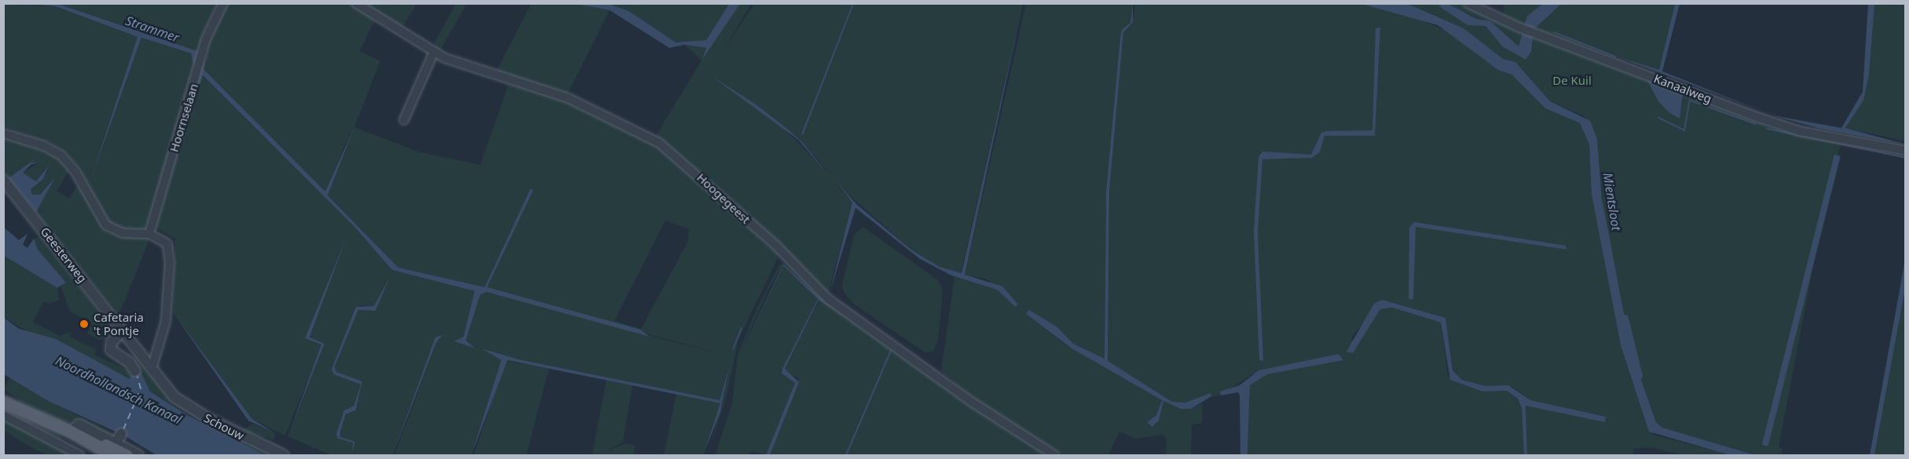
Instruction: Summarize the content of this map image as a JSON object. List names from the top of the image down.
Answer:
{
  "streets": {
    "street": [
      "Kanaalweg",
      "Hoornselaan",
      "Hoogegeest",
      "Geesterweg",
      "Schouw"
    ]
  },
  "crossings": [
    ["Geesterweg", "Schouw"]
  ],
  "water": ["Strammer", "Mientsloot", "Noordhollandsch Kanaal"],
  "parks": ["De Kuil"],
  "places": ["Cafetaria 't Pontje"]
}
